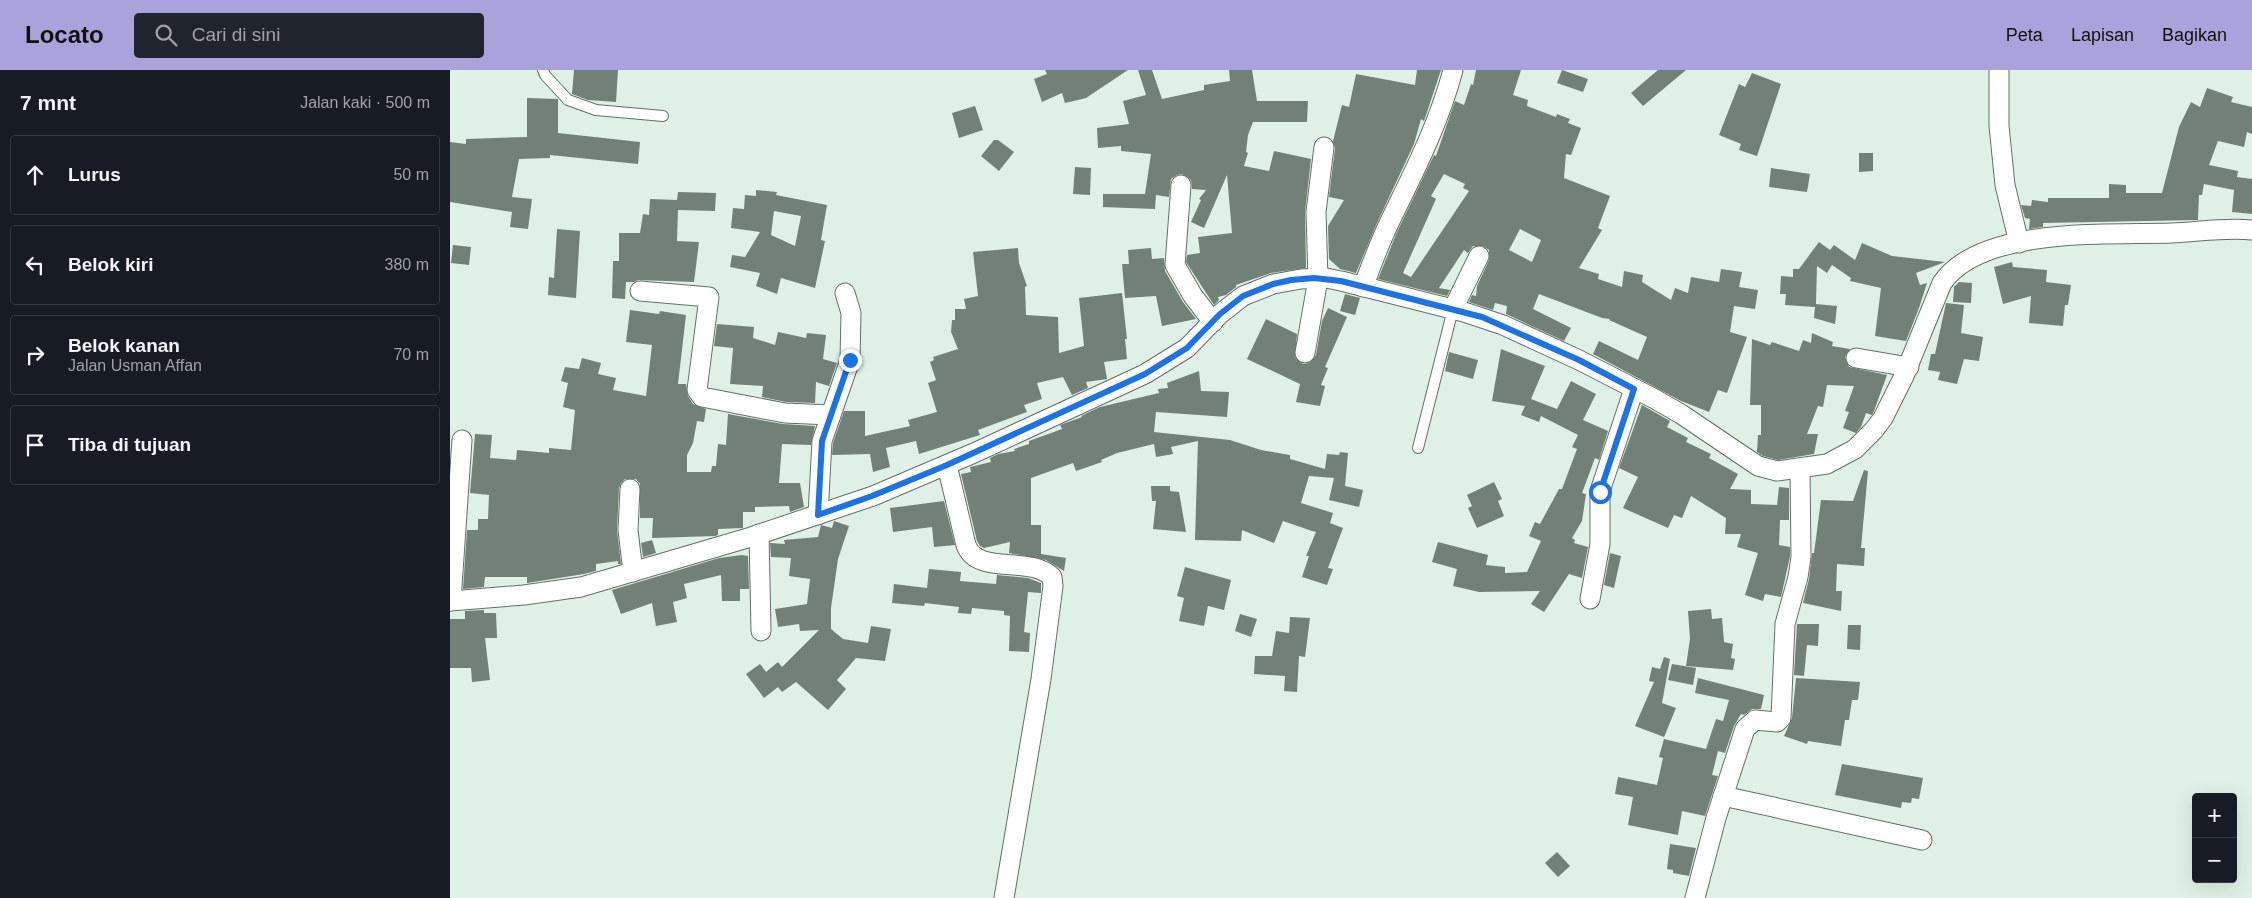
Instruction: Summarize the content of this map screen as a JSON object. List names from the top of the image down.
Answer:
{
  "page": {
    "header": "Locato",
    "search": "Cari di sini",
    "nav": ["Peta", "Lapisan", "Bagikan"],
    "heading": ["7 mnt", "Jalan kaki · 500 m"],
    "list": [
      ["Lurus", "50 m"],
      ["Belok kiri", "380 m"],
      ["Belok kanan", "Jalan Usman Affan", "70 m"],
      "Tiba di tujuan"
    ],
    "map_buttons": ["+", "−"]
  }
}
